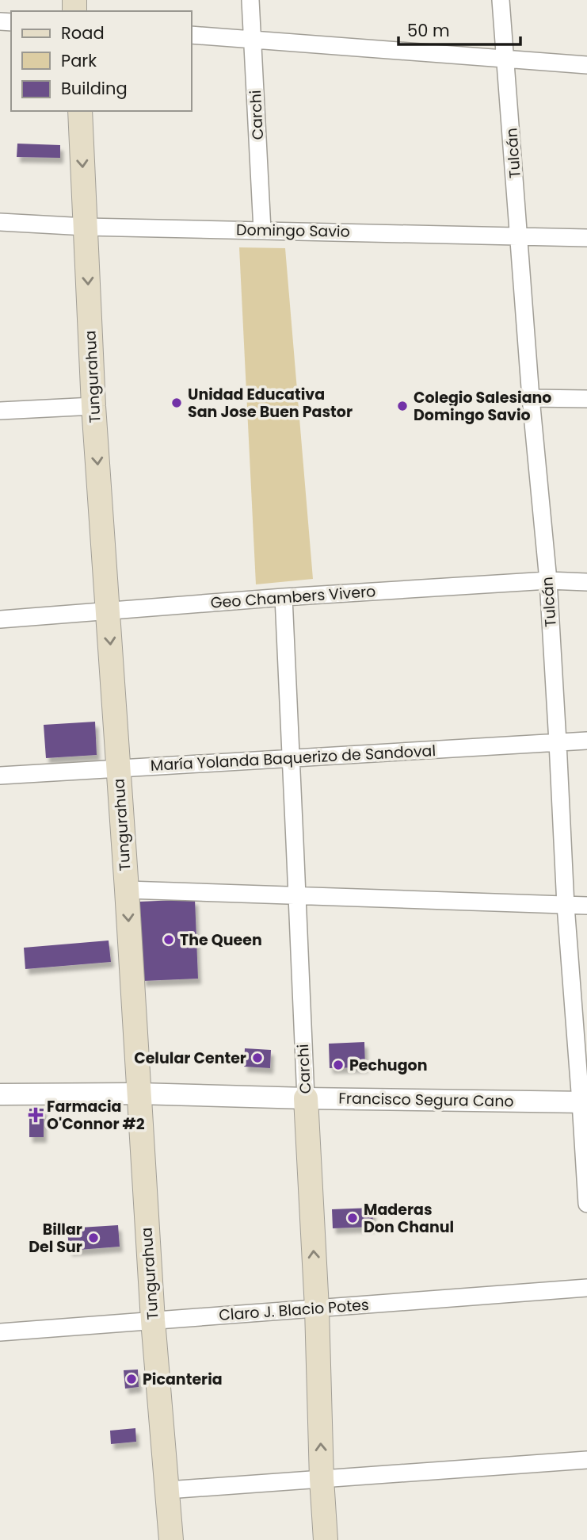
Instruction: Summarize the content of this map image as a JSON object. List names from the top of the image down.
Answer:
{
  "streets": {
    "main road": ["Carchi", "Tungurahua"],
    "street": [
      "Tulcán",
      "Domingo Savio",
      "Geo Chambers Vivero",
      "María Yolanda Baquerizo de Sandoval",
      "Francisco Segura Cano",
      "Claro J. Blacio Potes"
    ]
  },
  "crossings": [
    ["Carchi", "Domingo Savio"],
    ["Carchi", "Geo Chambers Vivero"],
    ["Carchi", "María Yolanda Baquerizo de Sandoval"],
    ["Carchi", "Francisco Segura Cano"],
    ["Carchi", "Claro J. Blacio Potes"],
    ["Tulcán", "Domingo Savio"],
    ["Tulcán", "Geo Chambers Vivero"],
    ["Tulcán", "María Yolanda Baquerizo de Sandoval"],
    ["Tulcán", "Francisco Segura Cano"],
    ["Domingo Savio", "Tungurahua"],
    ["Tungurahua", "Geo Chambers Vivero"],
    ["Tungurahua", "María Yolanda Baquerizo de Sandoval"],
    ["Tungurahua", "Francisco Segura Cano"],
    ["Tungurahua", "Claro J. Blacio Potes"]
  ],
  "one_way": ["Tungurahua"],
  "places": {
    "other": [
      "Unidad Educativa San Jose Buen Pastor",
      "Colegio Salesiano Domingo Savio",
      "The Queen",
      "Celular Center",
      "Pechugon",
      "Maderas Don Chanul",
      "Billar Del Sur",
      "Picanteria"
    ],
    "health": ["Farmacia O'Connor #2"]
  },
  "legend": ["Road", "Park", "Building"],
  "scale_bar": "50 m"
}
